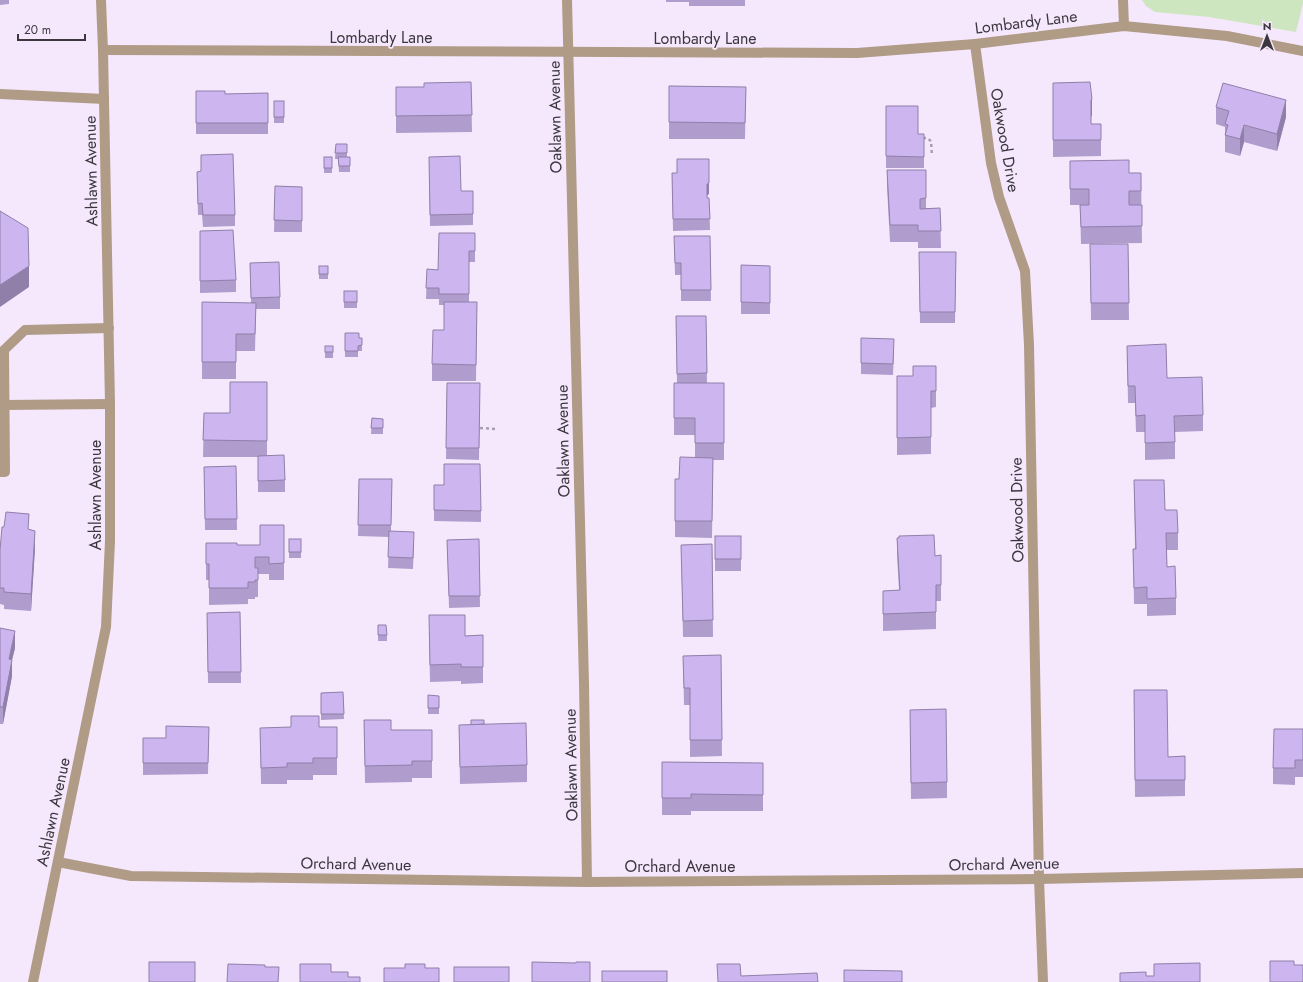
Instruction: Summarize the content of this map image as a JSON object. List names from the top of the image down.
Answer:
{
  "streets": {
    "street": [
      "Lombardy Lane",
      "Oaklawn Avenue",
      "Oakwood Drive",
      "Ashlawn Avenue",
      "Orchard Avenue"
    ]
  },
  "crossings": [
    ["Lombardy Lane", "Oaklawn Avenue"],
    ["Lombardy Lane", "Oakwood Drive"],
    ["Lombardy Lane", "Ashlawn Avenue"],
    ["Oaklawn Avenue", "Orchard Avenue"],
    ["Oakwood Drive", "Orchard Avenue"],
    ["Ashlawn Avenue", "Orchard Avenue"]
  ],
  "scale_bar": "20 m",
  "north": "top"
}
